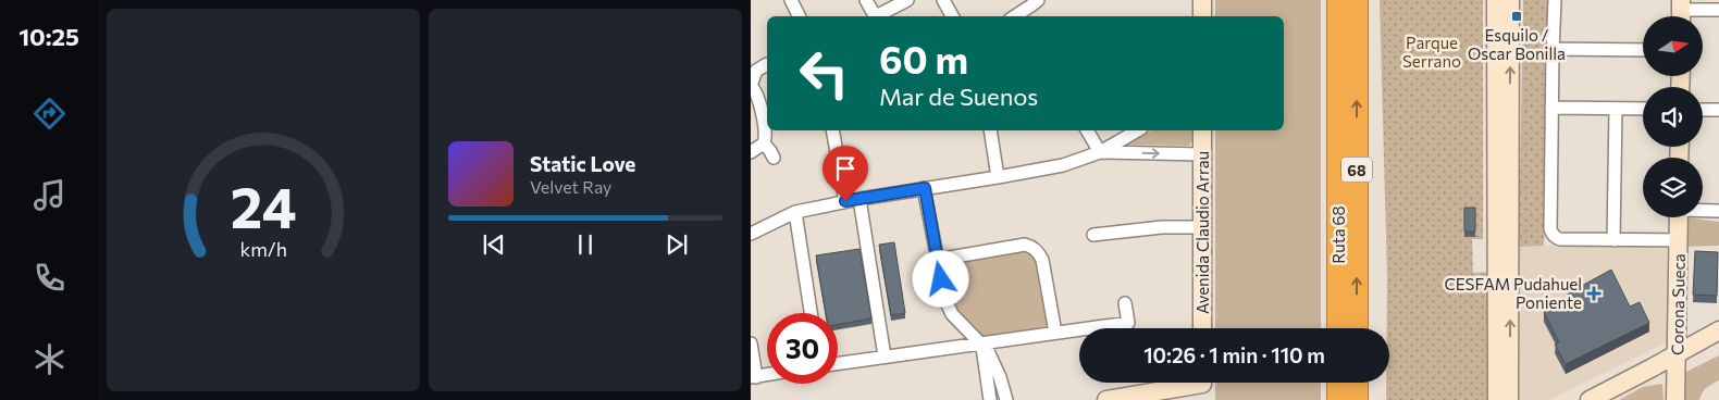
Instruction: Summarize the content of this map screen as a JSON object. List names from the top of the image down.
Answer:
{
  "streets": {
    "highway": ["68", "Ruta 68"],
    "main road": ["Avenida Claudio Arrau", "Corona Sueca"]
  },
  "parks": ["Parque Serrano"],
  "places": {
    "transit": ["Esquilo / Oscar Bonilla"],
    "health": ["CESFAM Pudahuel Poniente"]
  },
  "north": "right",
  "page": {
    "tabs": "10:25",
    "turn": ["60 m", "Mar de Suenos"],
    "song": ["Static Love", "Velvet Ray"],
    "limit": "30",
    "trip": "10:26 · 1 min · 110 m",
    "gauge": ["24", "km/h"]
  }
}
